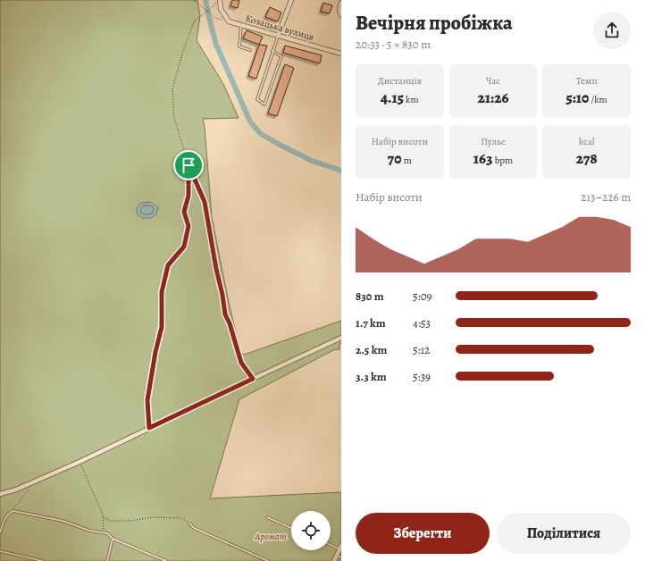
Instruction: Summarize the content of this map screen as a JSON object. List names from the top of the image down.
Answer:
{
  "streets": {
    "street": ["Козацька вулиця"]
  },
  "parks": ["Аромат"],
  "page": {
    "heading": ["Вечірня пробіжка", "20:33 · 5 × 830 m"],
    "stats": [
      ["Дистанція", "4.15 km"],
      ["Час", "21:26"],
      ["Темп", "5:10 /km"],
      ["Набір висоти", "70 m"],
      ["Пульс", "163 bpm"],
      ["kcal", "278"]
    ],
    "chart": ["Набір висоти", "213–226 m"],
    "list": [
      {
        "name": "830 m",
        "note": "5:09"
      },
      {
        "name": "1.7 km",
        "note": "4:53"
      },
      {
        "name": "2.5 km",
        "note": "5:12"
      },
      {
        "name": "3.3 km",
        "note": "5:39"
      }
    ],
    "buttons": ["Зберегти", "Поділитися"]
  }
}
